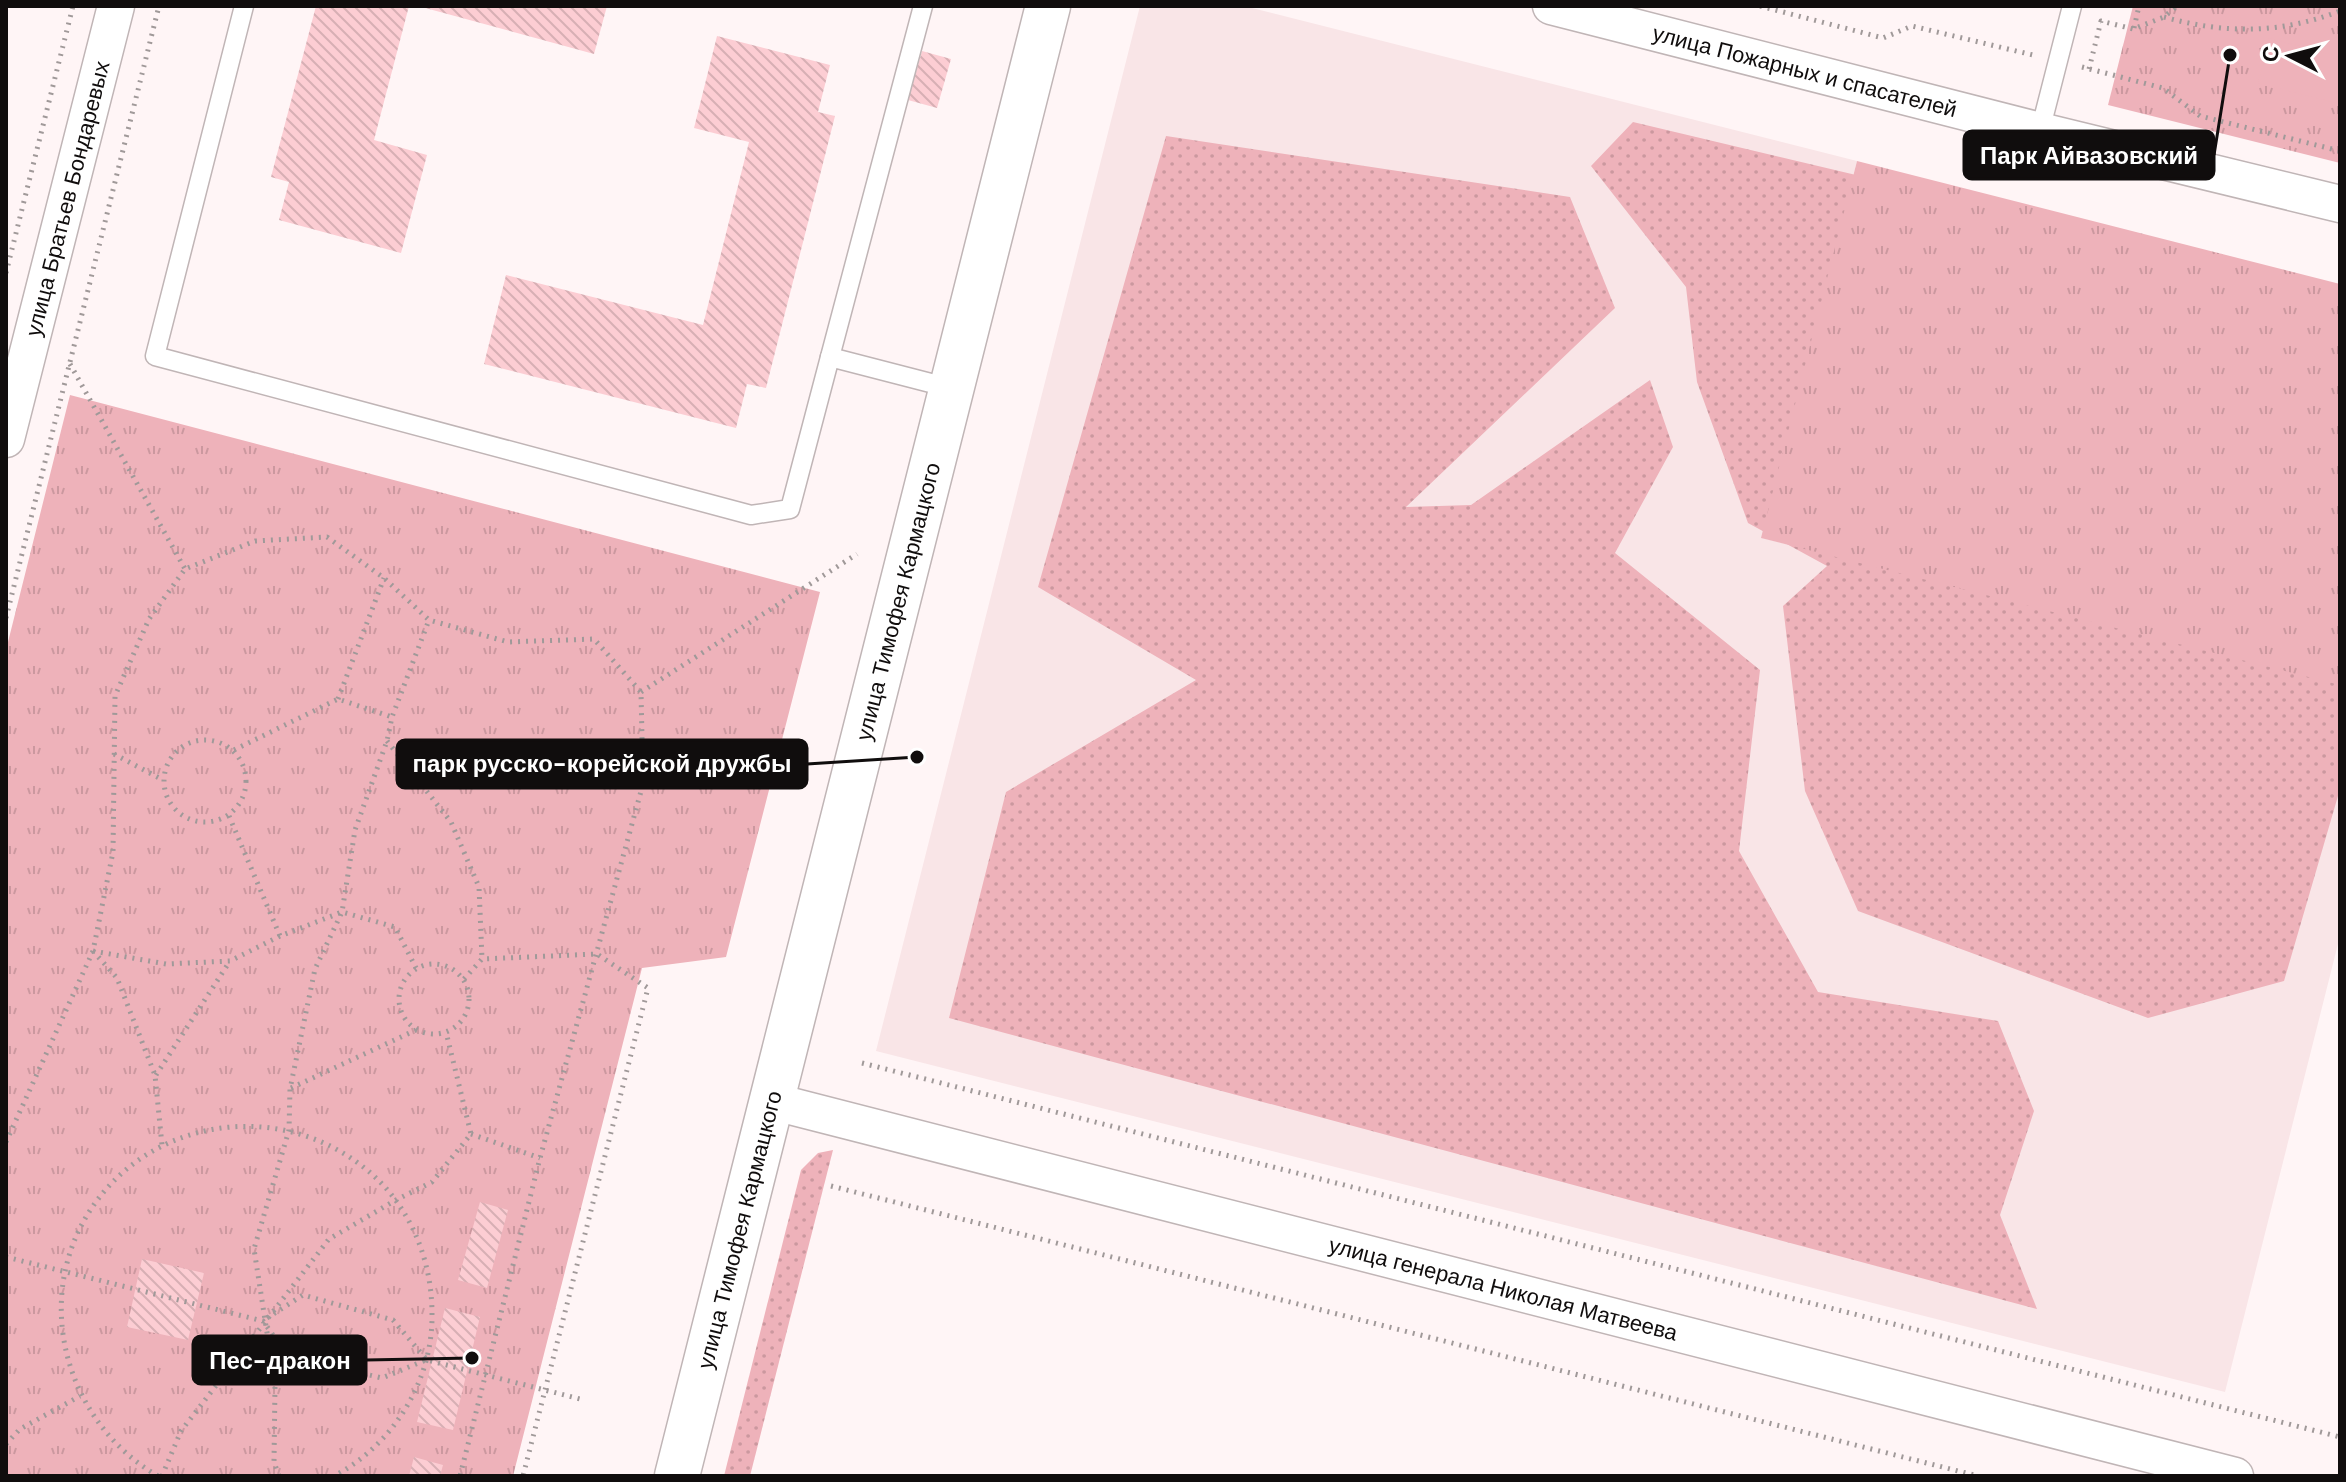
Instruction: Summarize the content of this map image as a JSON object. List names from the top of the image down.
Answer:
{
  "streets": {
    "street": [
      "улица Пожарных и спасателей",
      "улица Братьев Бондаревых",
      "улица Тимофея Кармацкого",
      "улица генерала Николая Матвеева"
    ]
  },
  "crossings": [
    ["улица Тимофея Кармацкого", "улица генерала Николая Матвеева"]
  ],
  "places": ["Парк Айвазовский", "парк русско-корейской дружбы", "Пес-дракон"],
  "north": "left"
}
